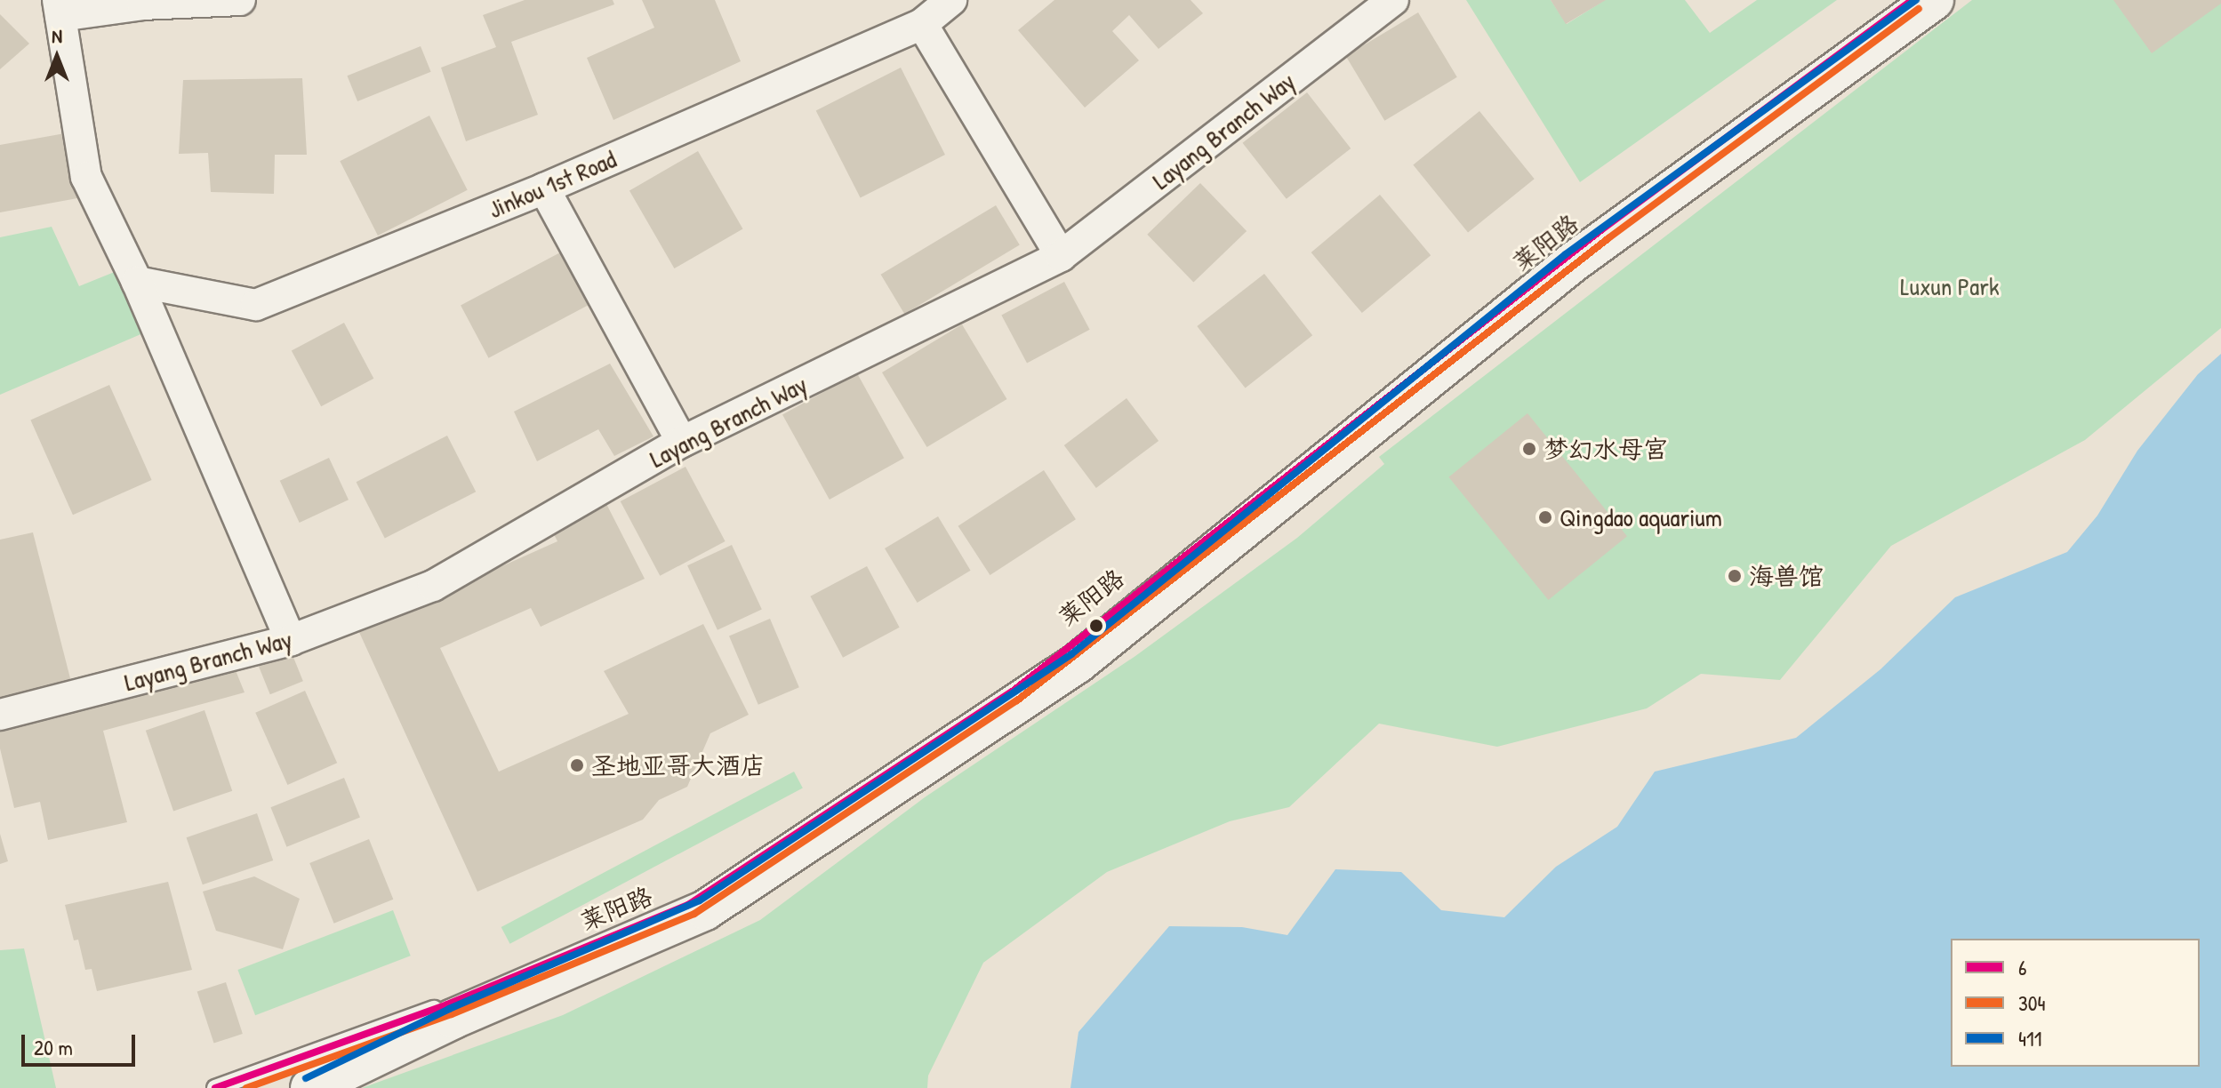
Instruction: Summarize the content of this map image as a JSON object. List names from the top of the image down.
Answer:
{
  "streets": {
    "street": ["Layang Branch Way", "Jinkou 1st Road"],
    "lane": ["莱阳路"]
  },
  "parks": ["Luxun Park"],
  "places": [
    "梦幻水母宫",
    "Qingdao aquarium",
    "海兽馆",
    "圣地亚哥大酒店"
  ],
  "lines": ["transit line 6", "transit line 411", "transit line 304"],
  "legend": ["6", "304", "411"],
  "scale_bar": "20 m",
  "north": "top"
}
